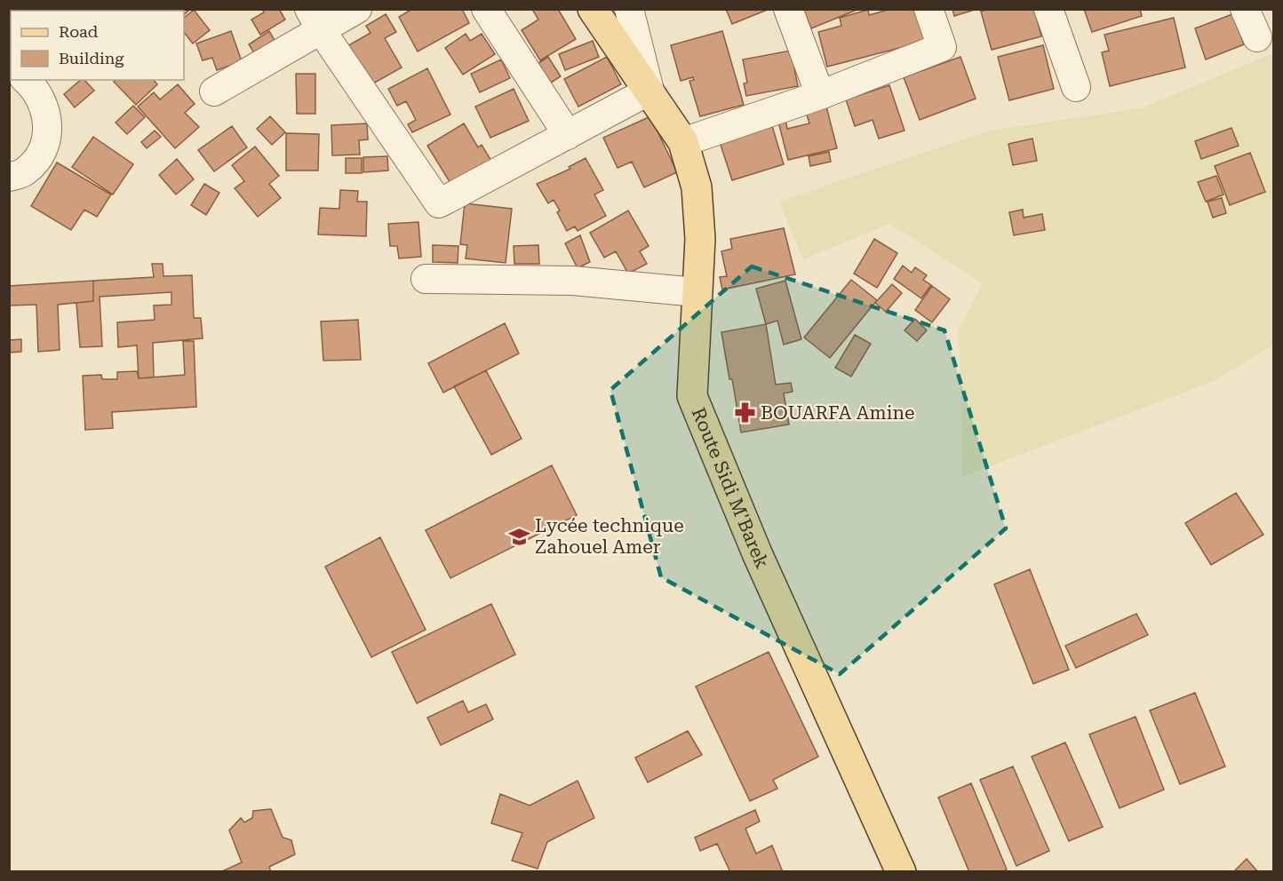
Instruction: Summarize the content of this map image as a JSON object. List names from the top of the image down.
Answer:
{
  "streets": {
    "main road": ["Route Sidi M'Barek"]
  },
  "places": {
    "pharmacy": ["BOUARFA Amine"],
    "school or university": ["Lycée technique Zahouel Amer"]
  },
  "legend": ["Road", "Building"]
}
